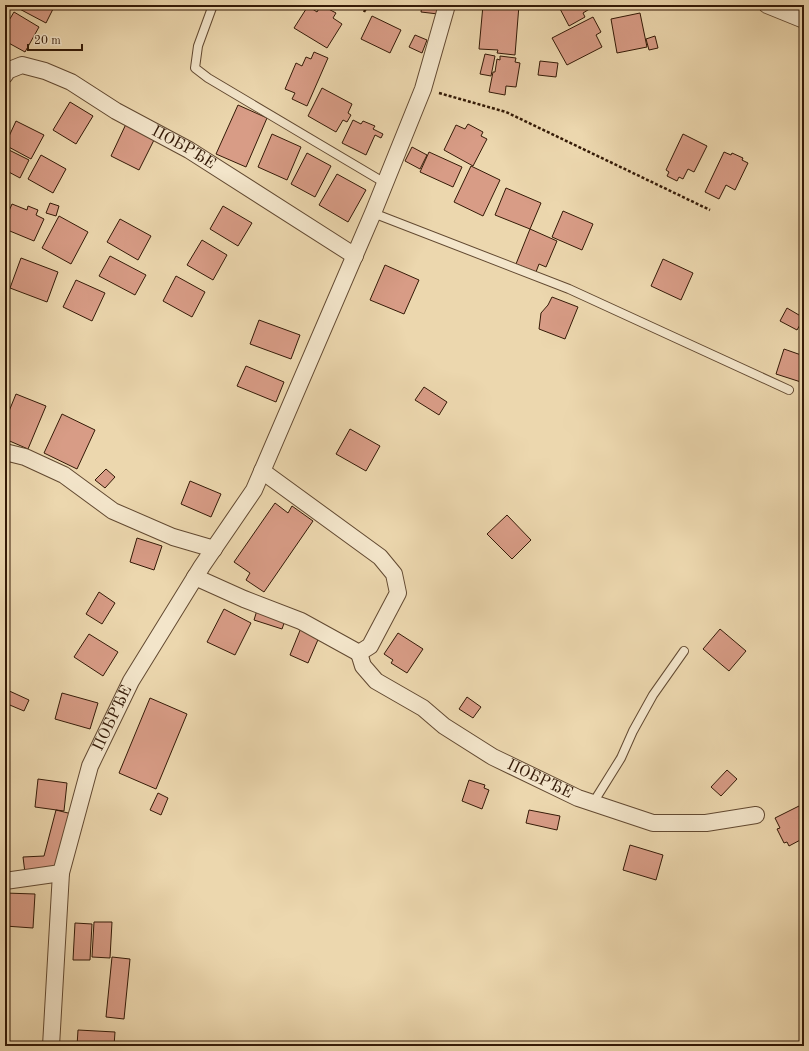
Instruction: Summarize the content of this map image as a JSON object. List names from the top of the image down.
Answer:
{
  "streets": {
    "street": ["ПОБРЂЕ"]
  },
  "scale_bar": "20 m"
}
